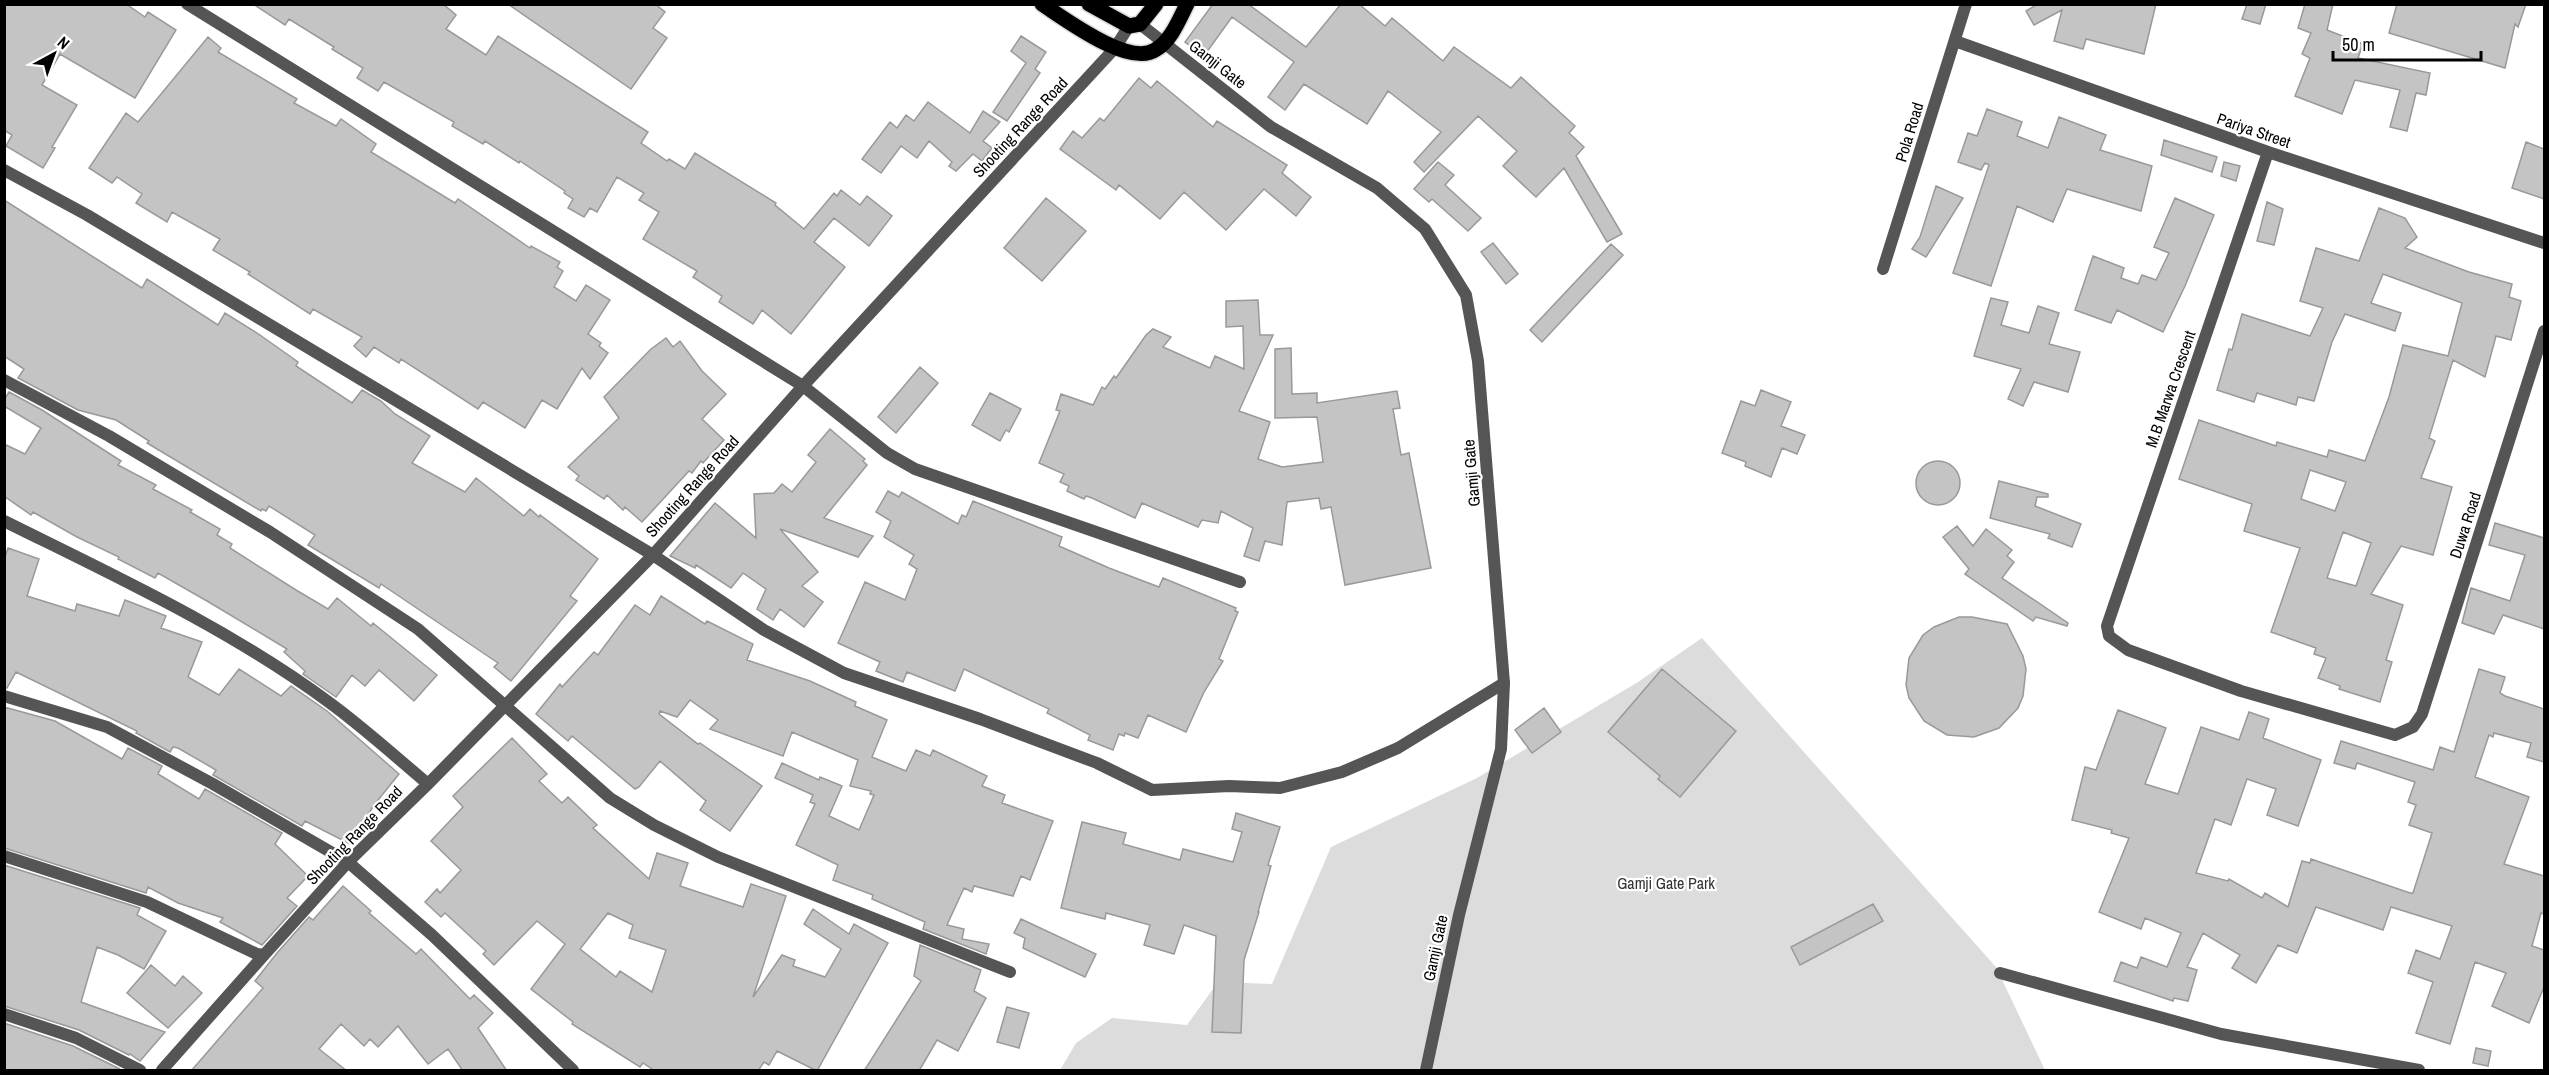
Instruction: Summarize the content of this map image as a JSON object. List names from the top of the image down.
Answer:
{
  "streets": {
    "street": [
      "Gamji Gate",
      "Shooting Range Road",
      "Pariya Street",
      "Pola Road",
      "M.B Marwa Crescent",
      "Duwa Road"
    ]
  },
  "crossings": [
    ["Gamji Gate", "Shooting Range Road"],
    ["Pariya Street", "Pola Road"],
    ["Pariya Street", "M.B Marwa Crescent"],
    ["M.B Marwa Crescent", "Duwa Road"]
  ],
  "parks": ["Gamji Gate Park"],
  "scale_bar": "50 m",
  "north": "top right"
}
